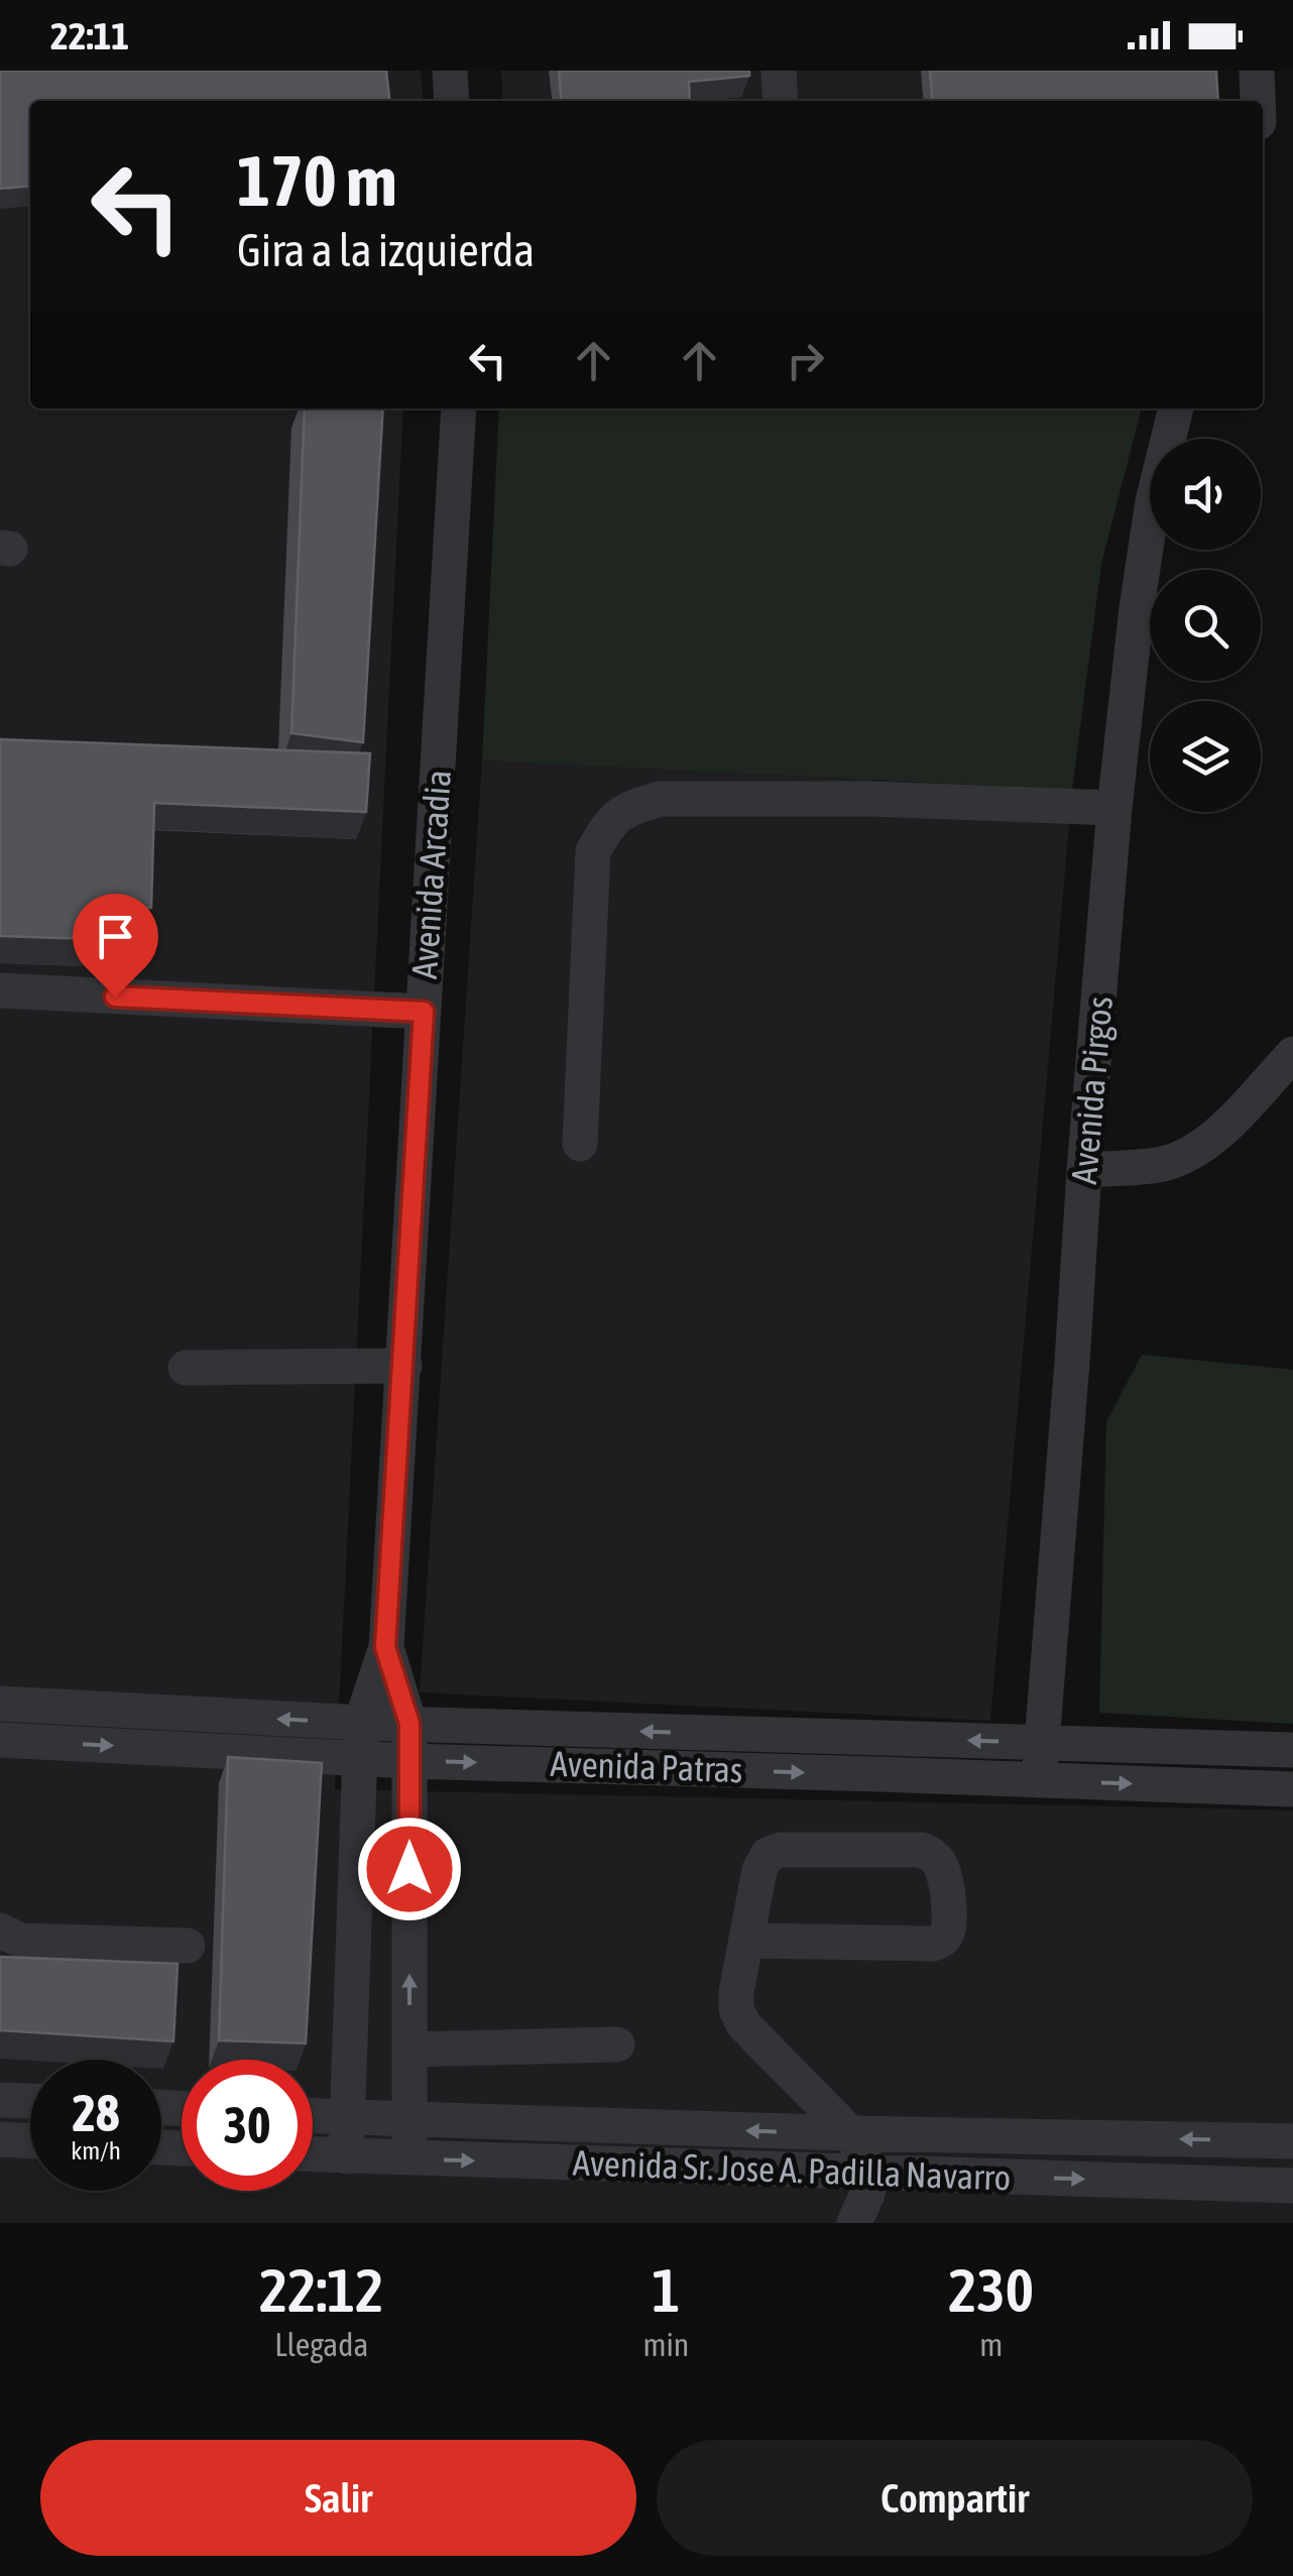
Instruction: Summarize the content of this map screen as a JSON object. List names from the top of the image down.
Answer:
{
  "streets": {
    "street": [
      "Avenida Arcadia",
      "Avenida Pirgos",
      "Avenida Patras",
      "Avenida Sr. Jose A. Padilla Navarro"
    ]
  },
  "crossings": [
    ["Avenida Arcadia", "Avenida Patras"],
    ["Avenida Arcadia", "Avenida Sr. Jose A. Padilla Navarro"],
    ["Avenida Pirgos", "Avenida Patras"]
  ],
  "page": {
    "status": "22:11",
    "turn": ["170 m", "Gira a la izquierda"],
    "speed": "28 km/h",
    "limit": "30",
    "eta": [
      "22:12",
      "Llegada",
      "1",
      "min",
      "230",
      "m"
    ],
    "buttons": ["Salir", "Compartir"]
  }
}
